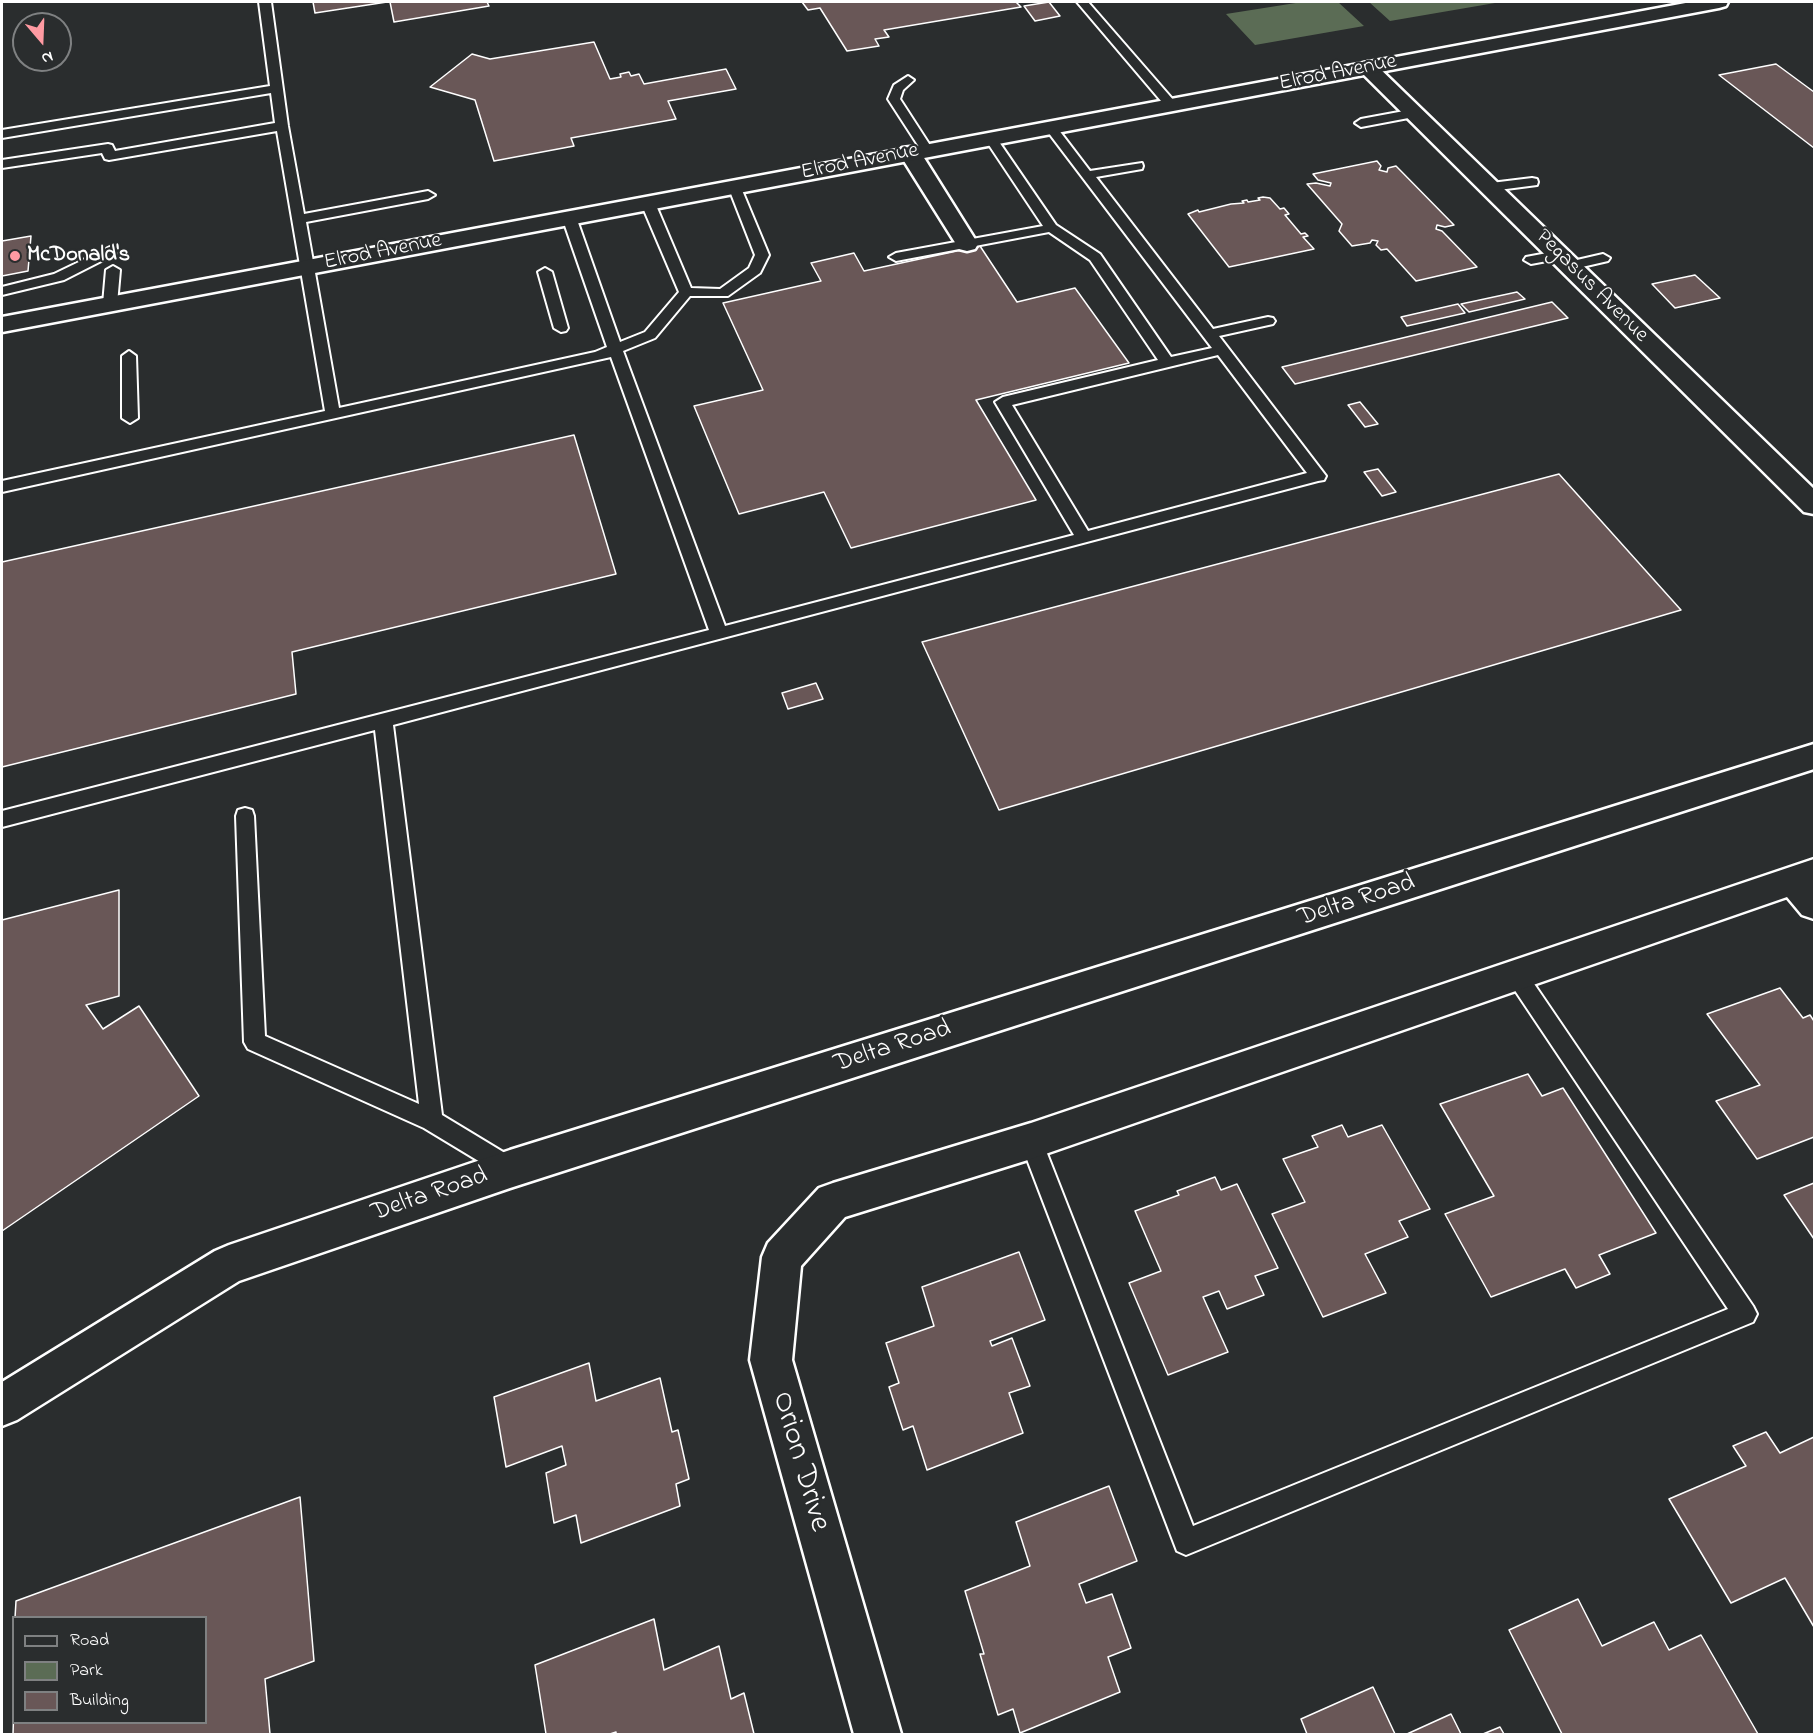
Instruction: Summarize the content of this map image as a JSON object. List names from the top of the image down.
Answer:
{
  "streets": {
    "street": [
      "Elrod Avenue",
      "Pegasus Avenue",
      "Delta Road",
      "Orion Drive"
    ]
  },
  "crossings": [
    ["Elrod Avenue", "Pegasus Avenue"]
  ],
  "places": ["McDonald's"],
  "legend": ["Road", "Park", "Building"],
  "north": "bottom"
}
